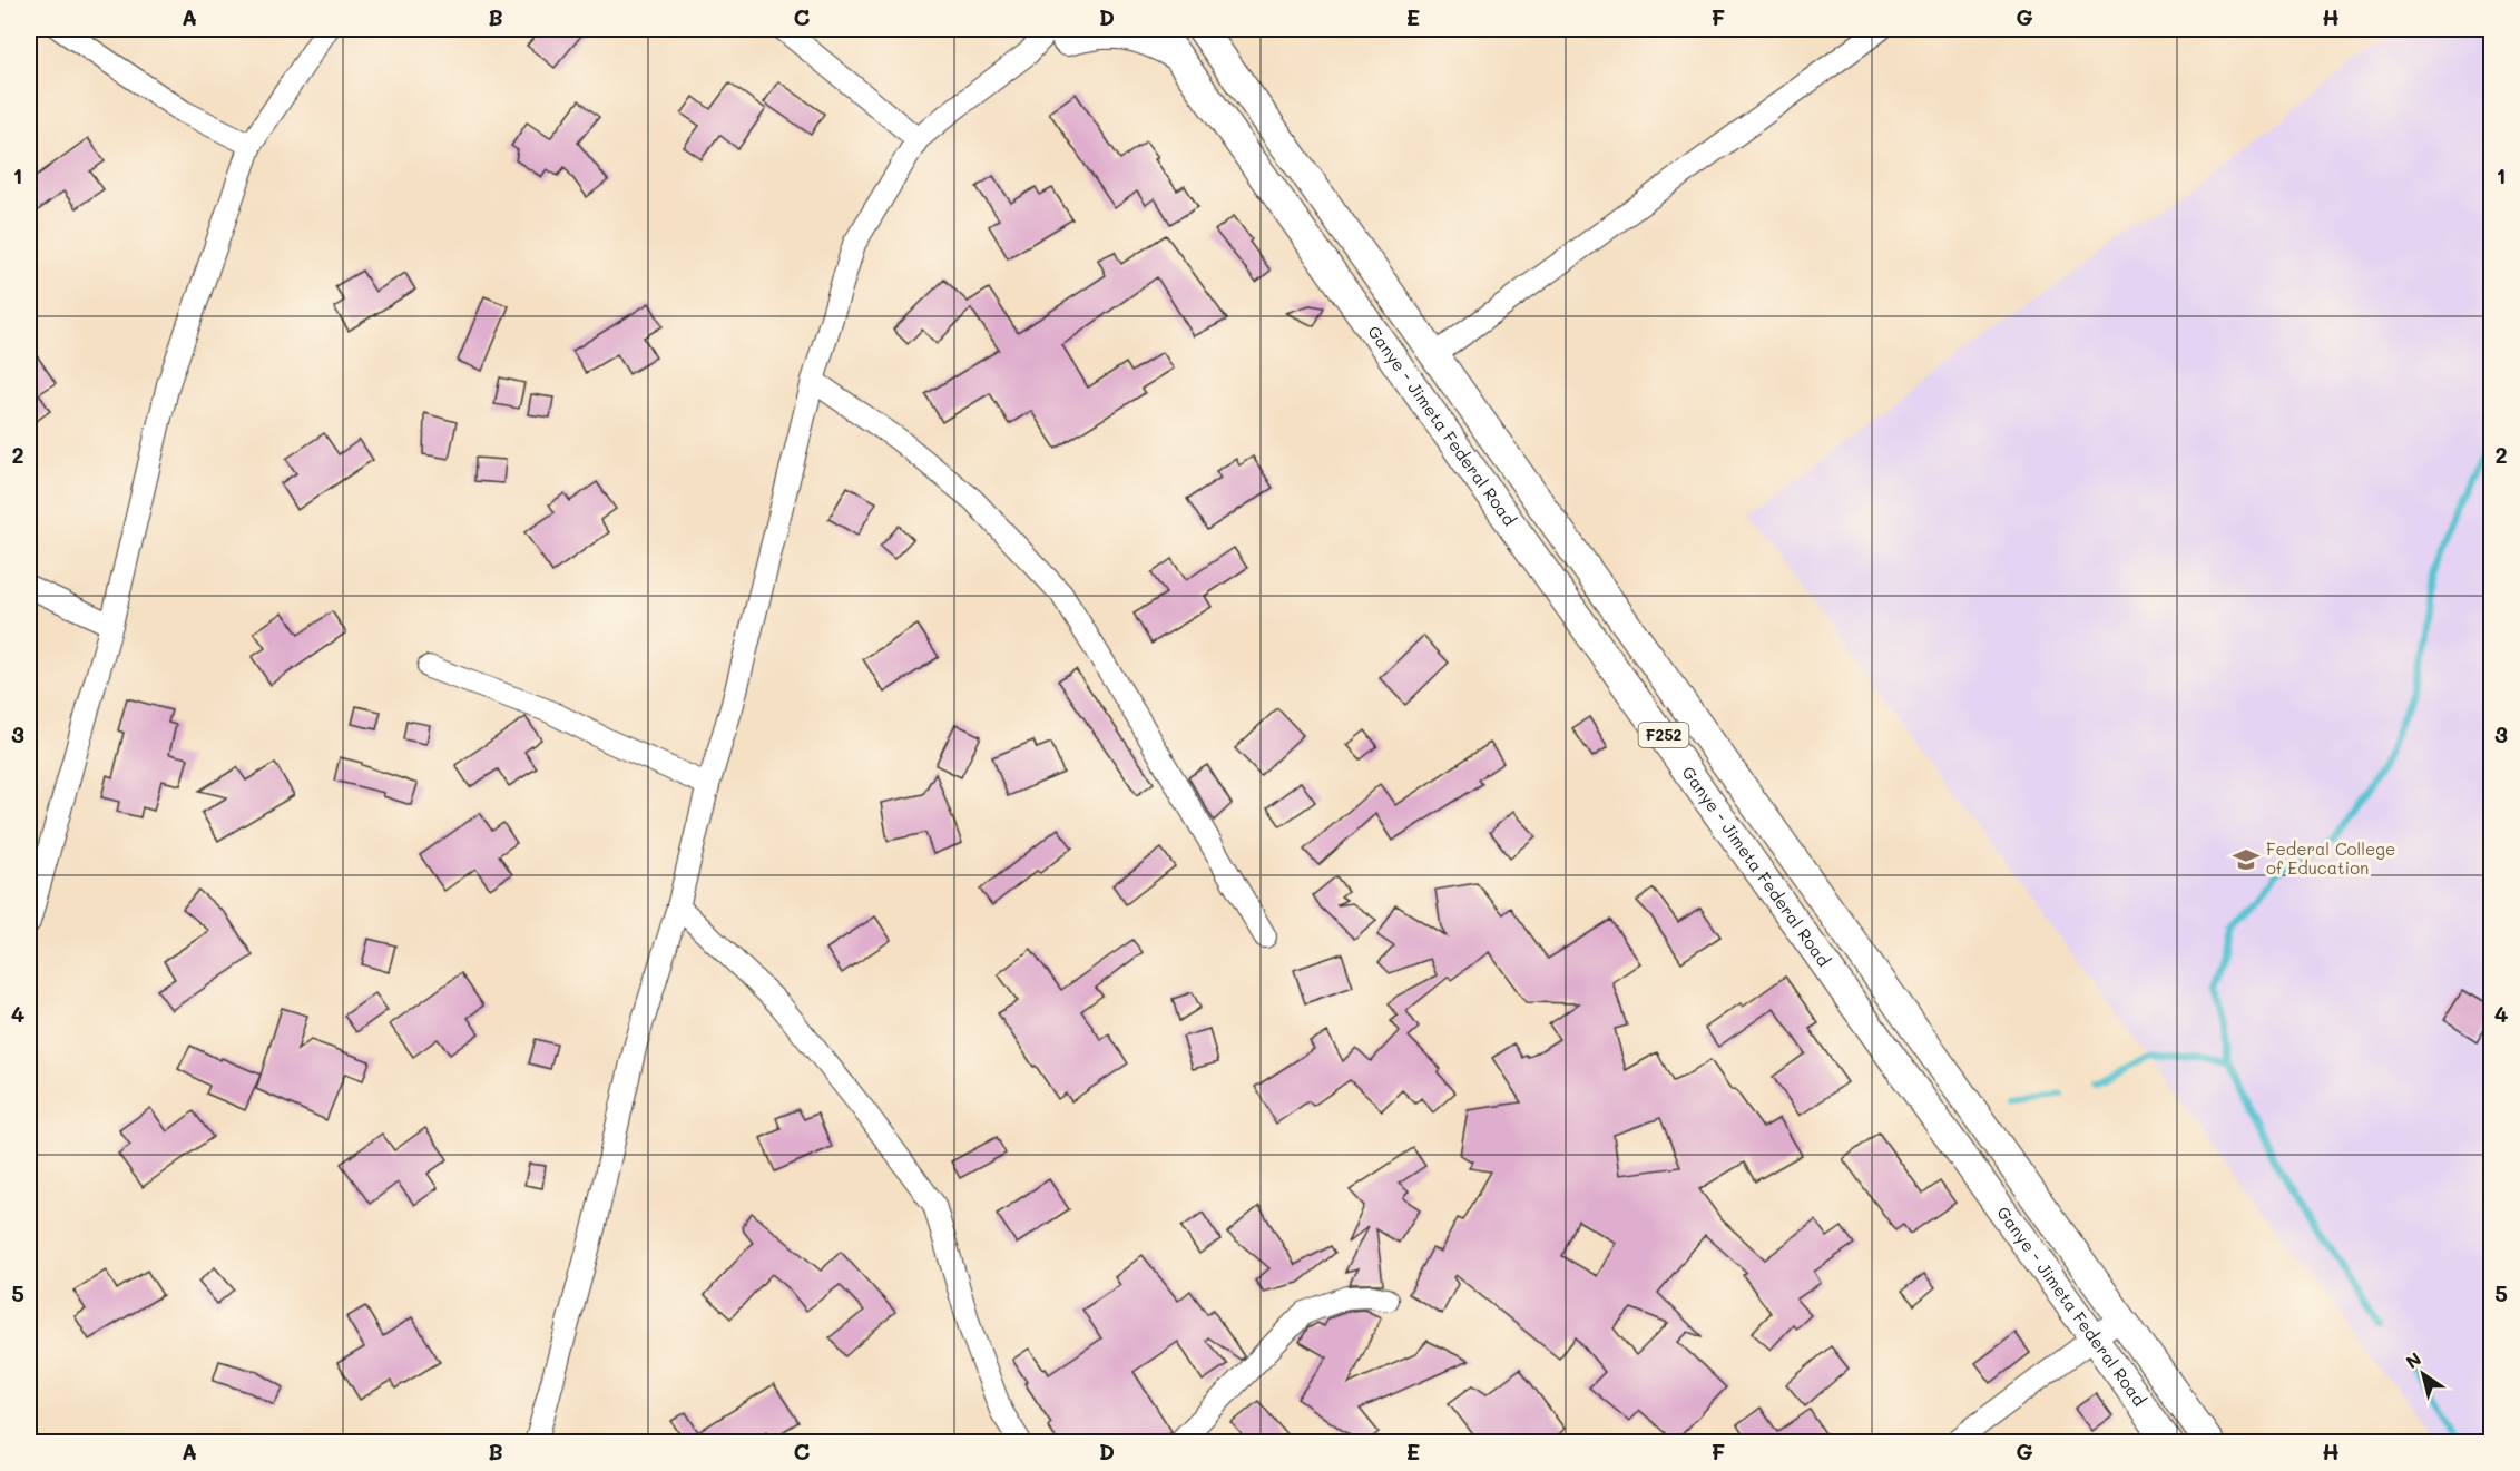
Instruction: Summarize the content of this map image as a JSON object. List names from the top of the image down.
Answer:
{
  "streets": {
    "main road": ["Ganye - Jimeta Federal Road", "F252"]
  },
  "places": {
    "school or university": ["Federal College of Education"]
  },
  "north": "top left",
  "grid": {
    "columns": [
      "A",
      "B",
      "C",
      "D",
      "E",
      "F",
      "G",
      "H"
    ],
    "rows": [
      "1",
      "2",
      "3",
      "4",
      "5"
    ]
  }
}
